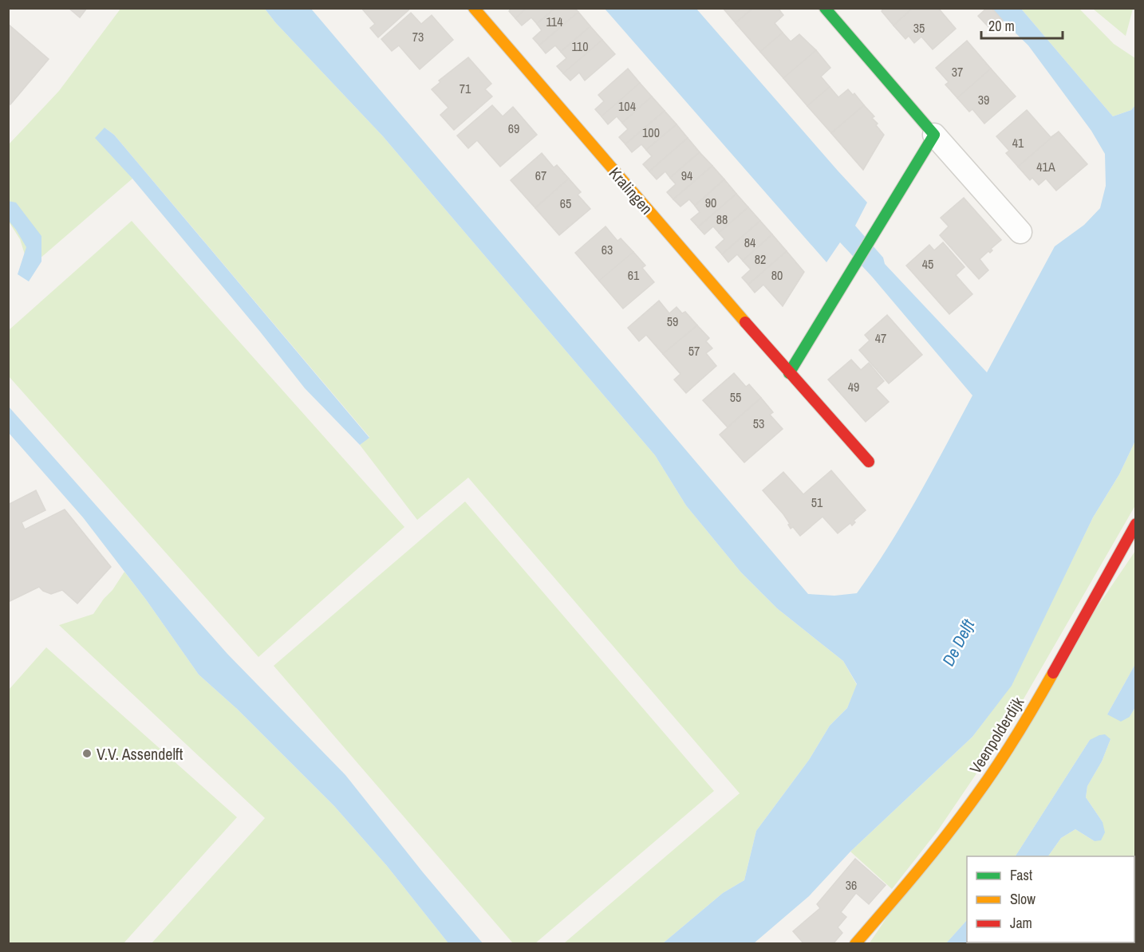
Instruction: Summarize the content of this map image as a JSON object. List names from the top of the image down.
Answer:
{
  "streets": {
    "street": ["Kralingen", "Veenpolderdijk"]
  },
  "water": ["De Delft"],
  "places": ["V.V. Assendelft"],
  "house_numbers": [
    "114",
    "35",
    "73",
    "110",
    "37",
    "71",
    "39",
    "104",
    "69",
    "100",
    "41",
    "41A",
    "67",
    "94",
    "90",
    "65",
    "88",
    "84",
    "63",
    "82",
    "45",
    "61",
    "80",
    "59",
    "47",
    "57",
    "49",
    "55",
    "53",
    "51",
    "36"
  ],
  "legend": ["Fast", "Slow", "Jam"],
  "scale_bar": "20 m"
}
